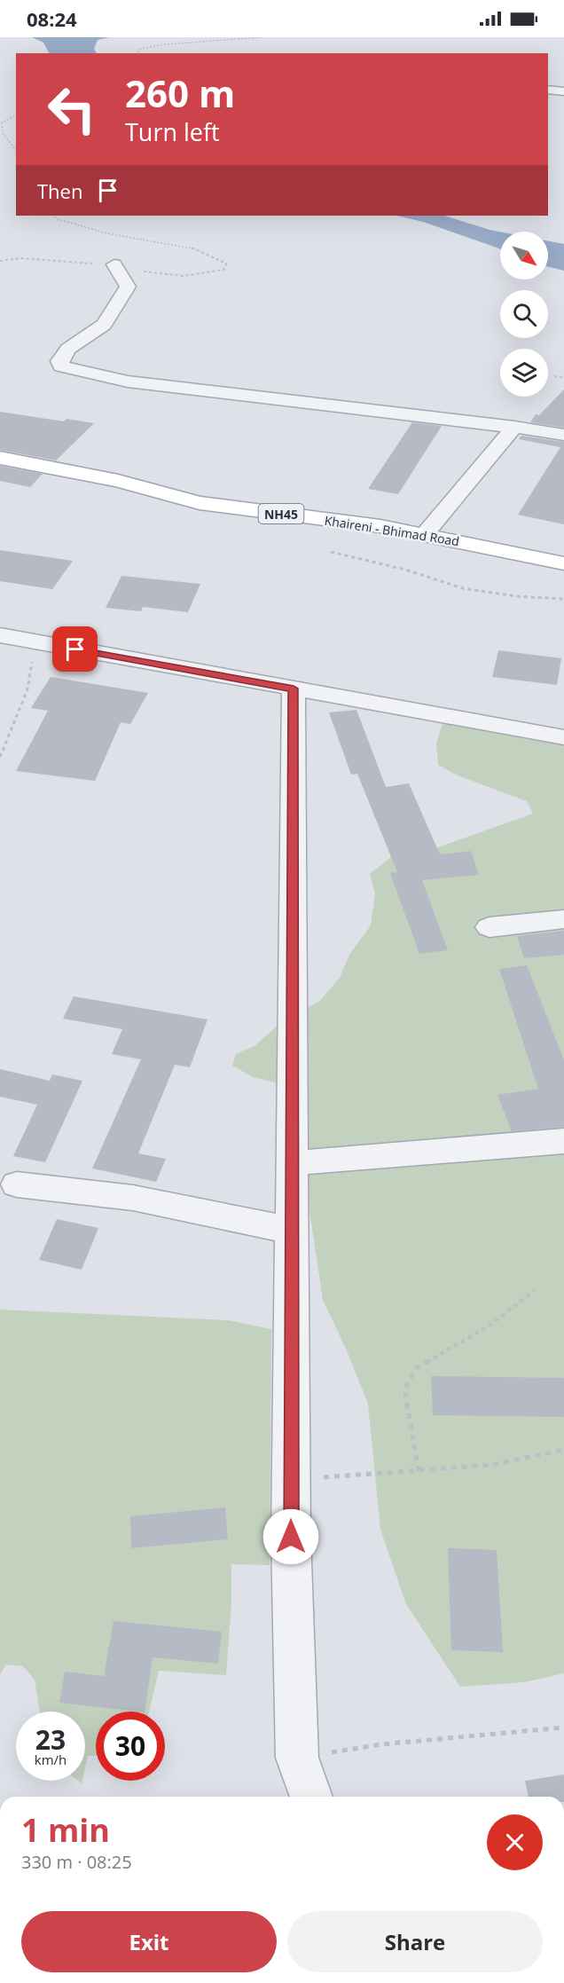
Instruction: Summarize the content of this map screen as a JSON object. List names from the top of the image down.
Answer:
{
  "streets": {
    "main road": ["NH45", "Khaireni - Bhimad Road"]
  },
  "north": "bottom right",
  "page": {
    "status": "08:24",
    "turn": ["260 m", "Turn left"],
    "then": "Then",
    "speed": "23 km/h",
    "limit": "30",
    "heading": ["1 min", "330 m · 08:25"],
    "buttons": ["Exit", "Share"]
  }
}
